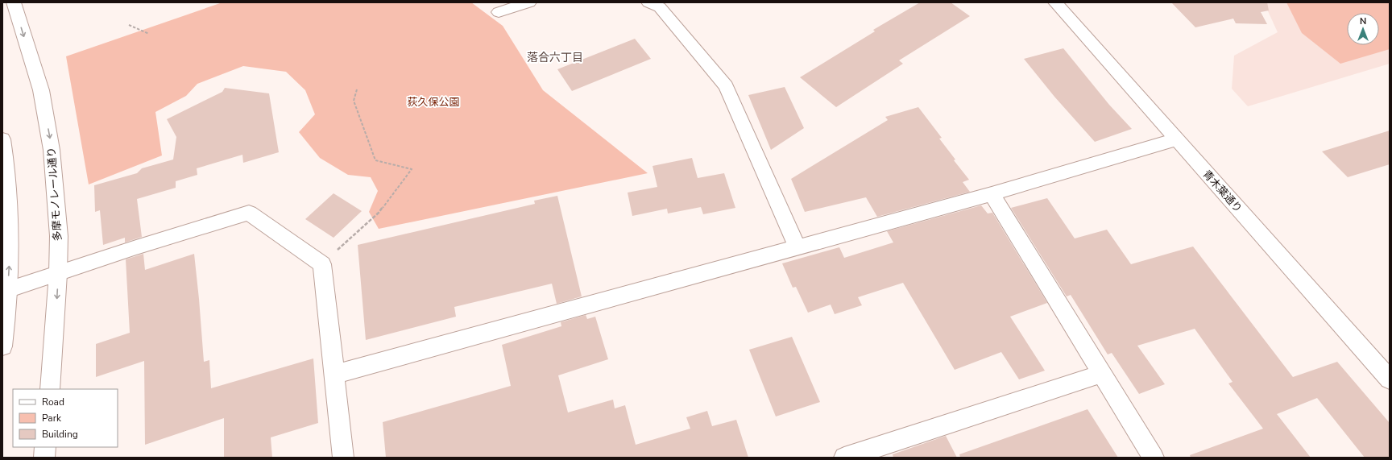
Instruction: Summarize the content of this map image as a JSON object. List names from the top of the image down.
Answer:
{
  "streets": {
    "street": ["青木葉通り", "多摩モノレール通り"]
  },
  "districts": ["落合六丁目"],
  "parks": ["荻久保公園"],
  "legend": ["Road", "Park", "Building"],
  "north": "top"
}
